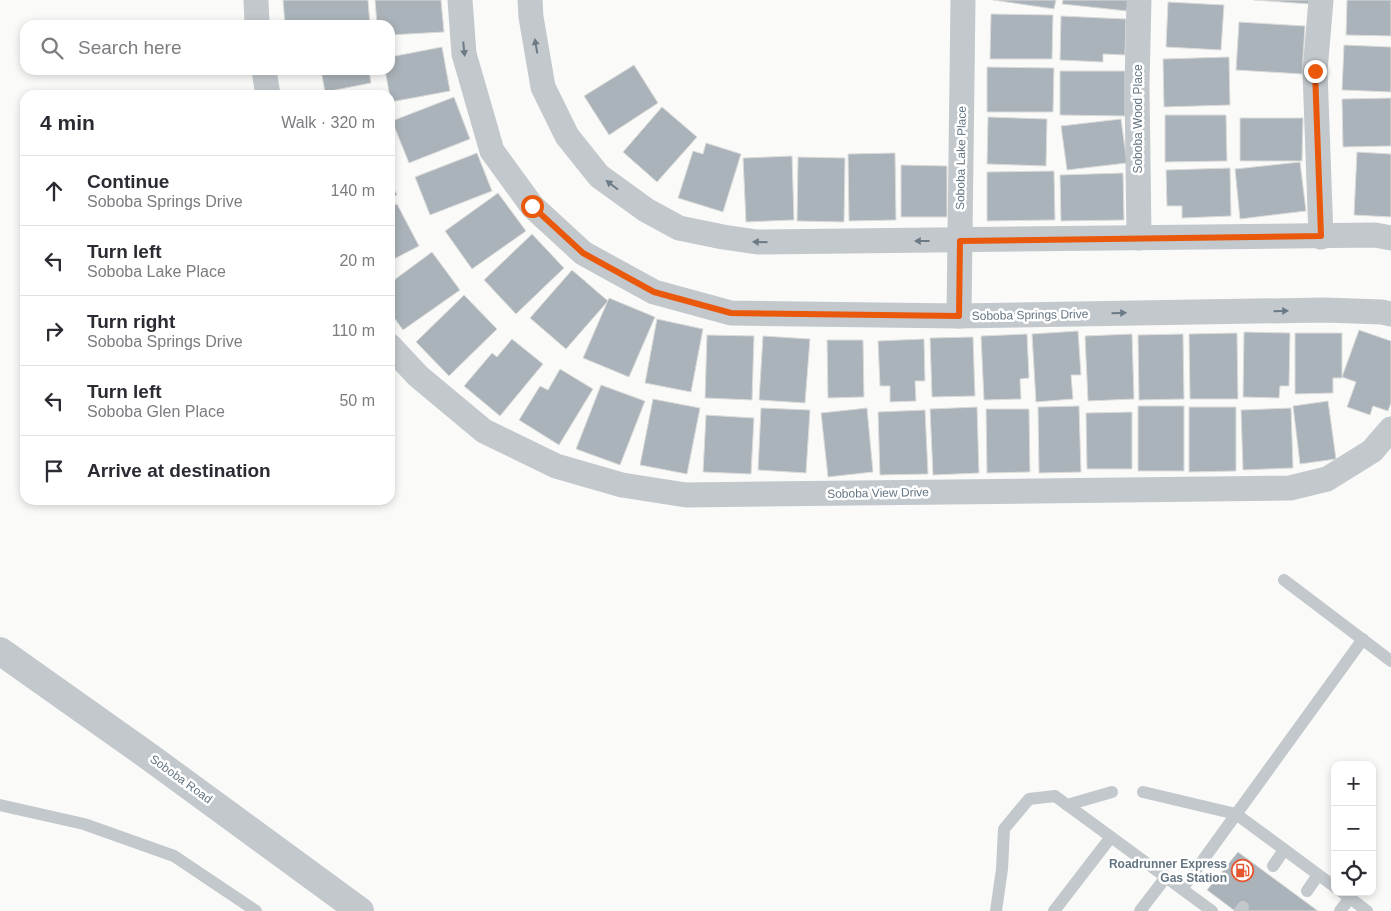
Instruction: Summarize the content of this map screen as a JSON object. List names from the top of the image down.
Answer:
{
  "streets": {
    "street": [
      "Soboba Wood Place",
      "Soboba Lake Place",
      "Soboba Springs Drive",
      "Soboba View Drive",
      "Soboba Road"
    ]
  },
  "crossings": [
    ["Soboba Lake Place", "Soboba Springs Drive"]
  ],
  "places": {
    "fuel station": ["Roadrunner Express Gas Station"]
  },
  "page": {
    "search": "Search here",
    "heading": ["4 min", "Walk · 320 m"],
    "list": [
      ["Continue", "Soboba Springs Drive", "140 m"],
      ["Turn left", "Soboba Lake Place", "20 m"],
      ["Turn right", "Soboba Springs Drive", "110 m"],
      ["Turn left", "Soboba Glen Place", "50 m"],
      "Arrive at destination"
    ],
    "map_buttons": ["+", "−"]
  }
}
